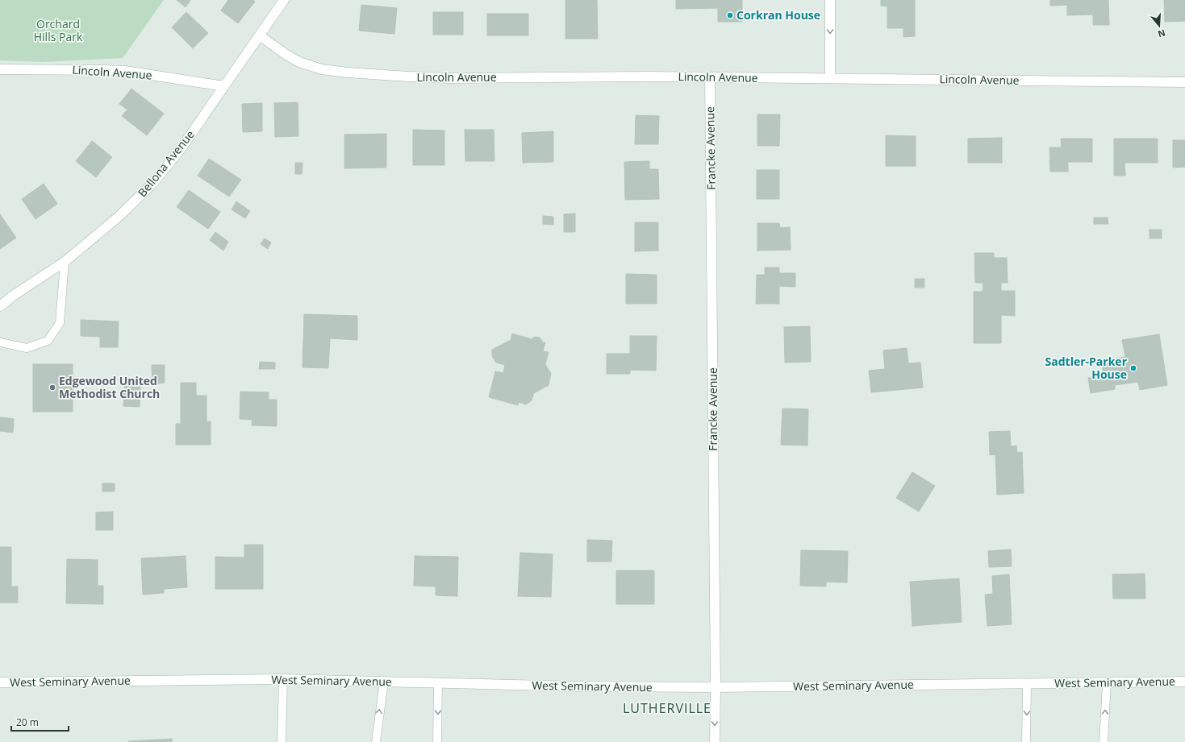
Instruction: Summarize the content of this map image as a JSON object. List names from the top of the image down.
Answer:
{
  "streets": {
    "street": [
      "Lincoln Avenue",
      "Francke Avenue",
      "Bellona Avenue",
      "West Seminary Avenue"
    ]
  },
  "crossings": [
    ["Lincoln Avenue", "Francke Avenue"],
    ["Lincoln Avenue", "Bellona Avenue"],
    ["Francke Avenue", "West Seminary Avenue"]
  ],
  "districts": ["LUTHERVILLE"],
  "parks": ["Orchard Hills Park"],
  "places": ["Corkran House", "Sadtler-Parker House", "Edgewood United Methodist Church"],
  "scale_bar": "20 m",
  "north": "bottom"
}
